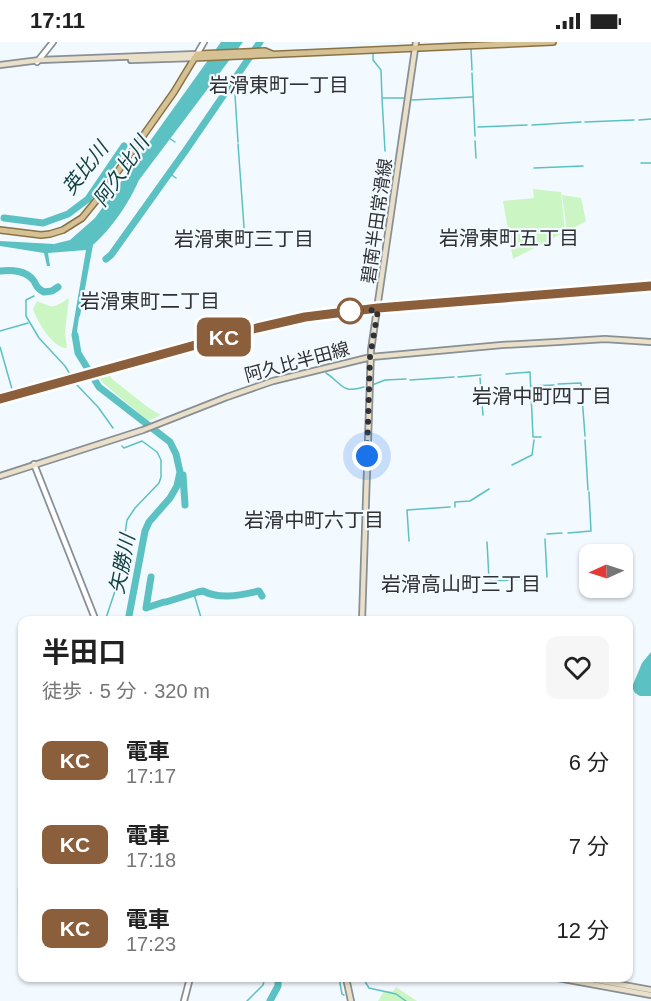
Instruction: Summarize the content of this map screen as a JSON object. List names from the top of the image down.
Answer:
{
  "streets": {
    "main road": ["碧南半田常滑線", "阿久比半田線"]
  },
  "crossings": [
    ["碧南半田常滑線", "阿久比半田線"]
  ],
  "districts": [
    "岩滑東町一丁目",
    "岩滑東町五丁目",
    "岩滑東町三丁目",
    "岩滑東町二丁目",
    "岩滑中町四丁目",
    "岩滑中町六丁目",
    "岩滑高山町三丁目"
  ],
  "water": ["英比川", "阿久比川", "矢勝川"],
  "north": "left",
  "page": {
    "status": "17:11",
    "on_map": "KC",
    "heading": ["半田口", "徒歩 · 5 分 · 320 m"],
    "list": [
      {
        "mark": "KC",
        "name": "電車",
        "note": "17:17",
        "value": "6 分"
      },
      {
        "mark": "KC",
        "name": "電車",
        "note": "17:18",
        "value": "7 分"
      },
      {
        "mark": "KC",
        "name": "電車",
        "note": "17:23",
        "value": "12 分"
      }
    ]
  }
}
